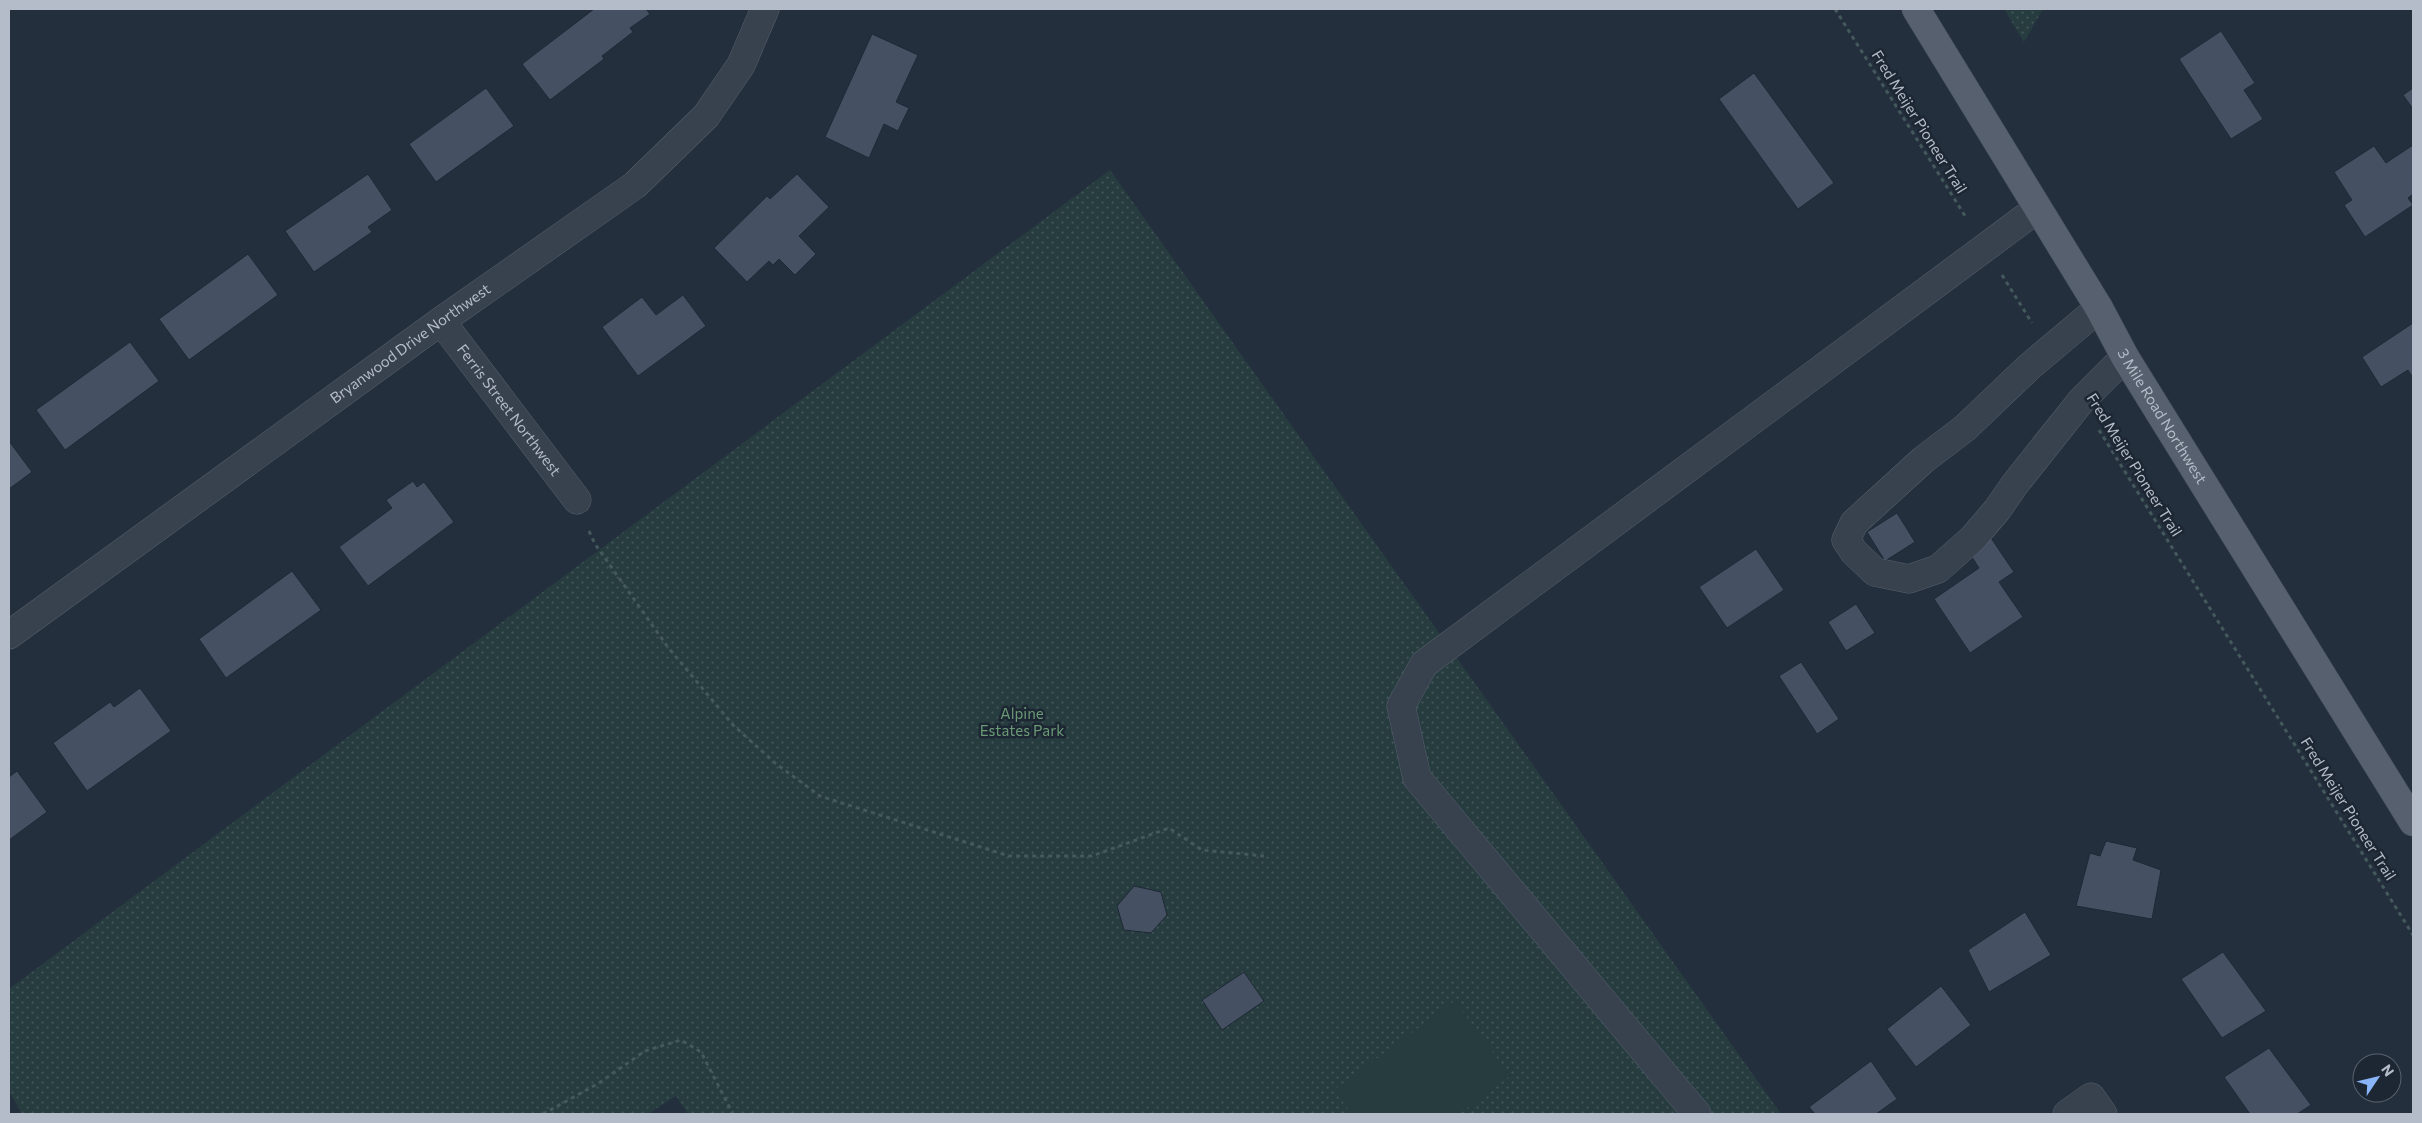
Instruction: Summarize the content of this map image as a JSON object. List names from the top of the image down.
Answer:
{
  "streets": {
    "main road": ["3 Mile Road Northwest"],
    "street": ["Bryanwood Drive Northwest", "Ferris Street Northwest"],
    "path": ["Fred Meijer Pioneer Trail"]
  },
  "crossings": [
    ["Bryanwood Drive Northwest", "Ferris Street Northwest"]
  ],
  "parks": ["Alpine Estates Park"],
  "north": "top right"
}
